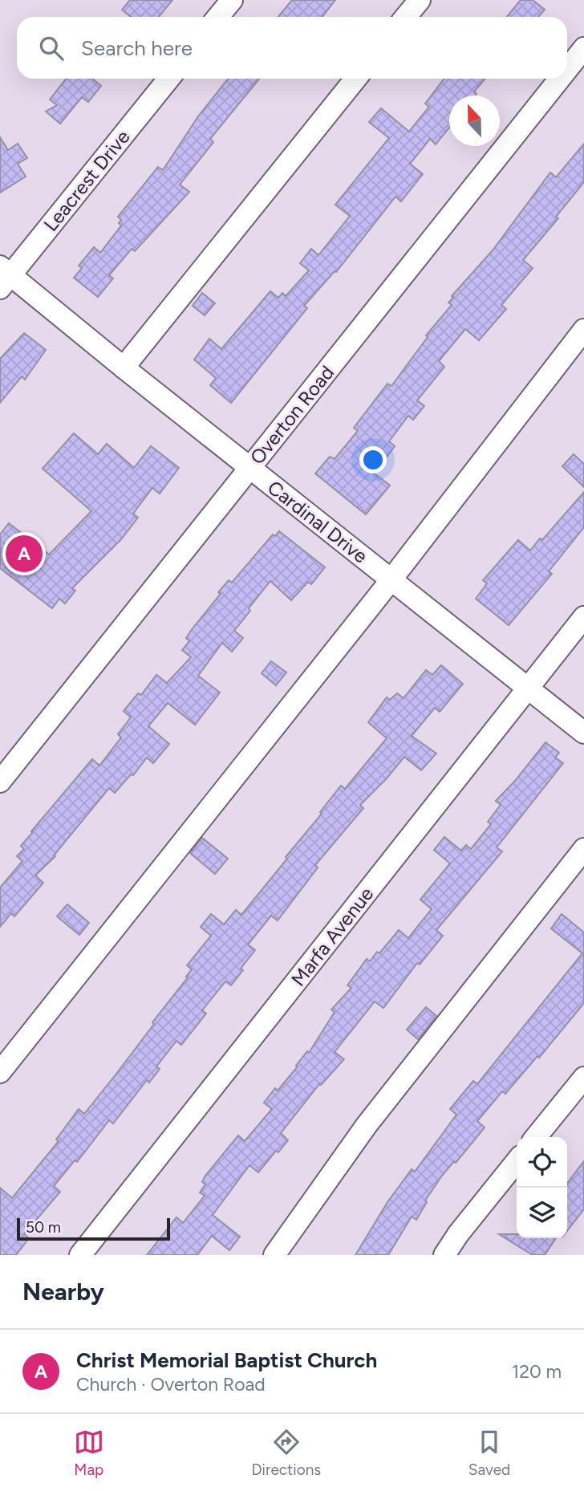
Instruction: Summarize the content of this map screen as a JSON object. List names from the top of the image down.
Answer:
{
  "streets": {
    "street": [
      "Leacrest Drive",
      "Overton Road",
      "Cardinal Drive",
      "Marfa Avenue"
    ]
  },
  "crossings": [
    ["Leacrest Drive", "Cardinal Drive"],
    ["Overton Road", "Cardinal Drive"],
    ["Cardinal Drive", "Marfa Avenue"]
  ],
  "scale_bar": "50 m",
  "north": "top",
  "page": {
    "search": "Search here",
    "pins": "A",
    "scale": "50 m",
    "heading": "Nearby",
    "list": [
      {
        "mark": "A",
        "name": "Christ Memorial Baptist Church",
        "note": "Church · Overton Road",
        "value": "120 m"
      }
    ],
    "nav": ["Map", "Directions", "Saved"]
  }
}
